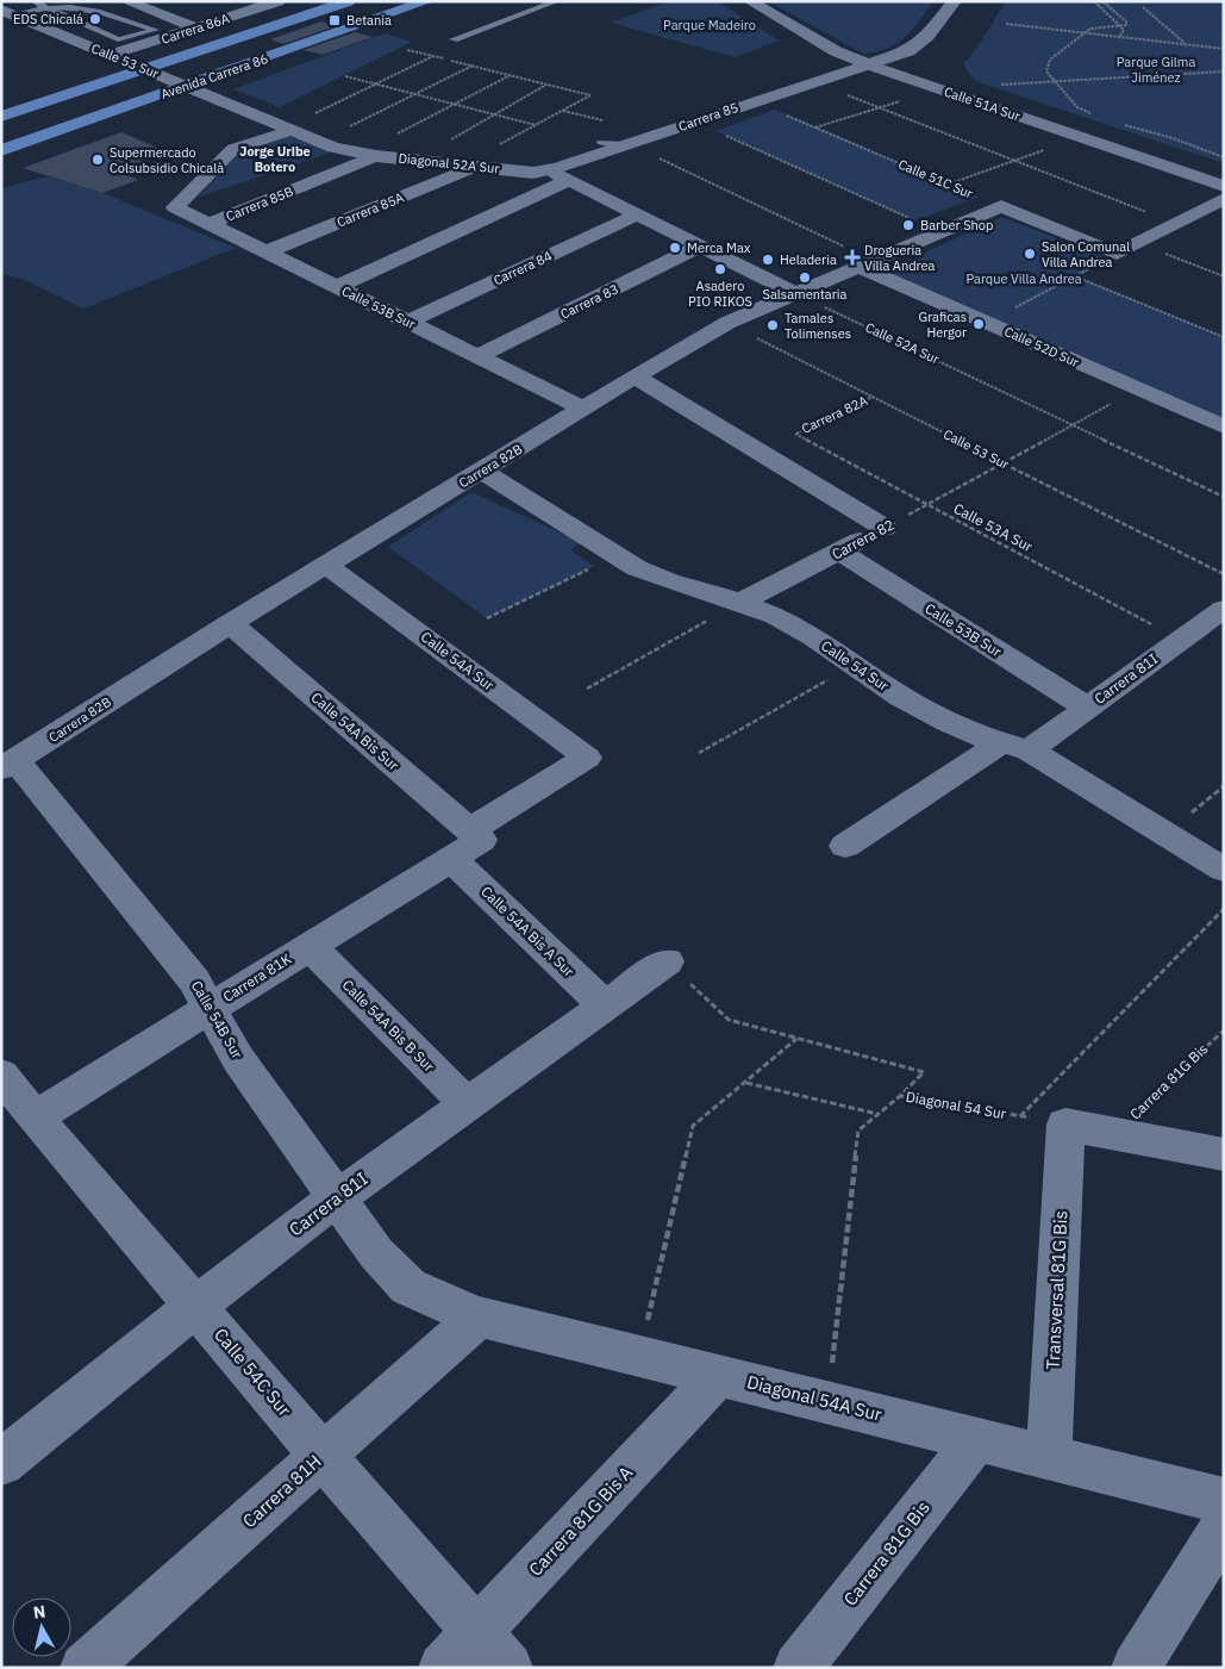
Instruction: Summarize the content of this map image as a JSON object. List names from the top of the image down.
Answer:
{
  "streets": {
    "main road": ["Avenida Carrera 86"],
    "street": [
      "Carrera 86A",
      "Calle 53 Sur",
      "Calle 51A Sur",
      "Carrera 85",
      "Diagonal 52A Sur",
      "Carrera 85B",
      "Carrera 85A",
      "Carrera 84",
      "Carrera 83",
      "Calle 53B Sur",
      "Calle 52D Sur",
      "Carrera 82B",
      "Carrera 82",
      "Calle 54A Sur",
      "Calle 54 Sur",
      "Carrera 81I",
      "Calle 54A Bis Sur",
      "Calle 54A Bis A Sur",
      "Carrera 81K",
      "Calle 54B Sur",
      "Calle 54A Bis B Sur",
      "Carrera 81G Bis",
      "Transversal 81G Bis",
      "Calle 54C Sur",
      "Diagonal 54A Sur",
      "Carrera 81H",
      "Carrera 81G Bis A"
    ],
    "path": [
      "Calle 51C Sur",
      "Calle 52A Sur",
      "Carrera 82A",
      "Calle 53A Sur",
      "Diagonal 54 Sur"
    ]
  },
  "crossings": [
    ["Carrera 86A", "Calle 53 Sur"],
    ["Calle 53 Sur", "Avenida Carrera 86"],
    ["Calle 53 Sur", "Diagonal 52A Sur"],
    ["Calle 53 Sur", "Calle 53B Sur"],
    ["Calle 53 Sur", "Carrera 82A"],
    ["Calle 53 Sur", "Carrera 82B"],
    ["Calle 53 Sur", "Carrera 82"],
    ["Calle 51A Sur", "Carrera 85"],
    ["Carrera 85", "Diagonal 52A Sur"],
    ["Carrera 85", "Calle 51C Sur"],
    ["Diagonal 52A Sur", "Carrera 85B"],
    ["Diagonal 52A Sur", "Carrera 85A"],
    ["Calle 51C Sur", "Carrera 82B"],
    ["Carrera 85B", "Calle 53B Sur"],
    ["Carrera 85A", "Calle 53B Sur"],
    ["Carrera 84", "Calle 53B Sur"],
    ["Carrera 83", "Calle 53B Sur"],
    ["Calle 53B Sur", "Carrera 82B"],
    ["Calle 53B Sur", "Carrera 82"],
    ["Calle 53B Sur", "Carrera 81I"],
    ["Calle 52A Sur", "Carrera 82B"],
    ["Calle 52A Sur", "Carrera 82"],
    ["Calle 52D Sur", "Carrera 82B"],
    ["Calle 52D Sur", "Carrera 82"],
    ["Carrera 82A", "Calle 53A Sur"],
    ["Carrera 82B", "Calle 54A Sur"],
    ["Carrera 82B", "Calle 54 Sur"],
    ["Carrera 82B", "Calle 54A Bis Sur"],
    ["Carrera 82B", "Calle 54B Sur"],
    ["Calle 53A Sur", "Carrera 82"],
    ["Calle 53A Sur", "Carrera 81I"],
    ["Carrera 82", "Calle 54 Sur"],
    ["Calle 54A Sur", "Carrera 81K"],
    ["Calle 54 Sur", "Carrera 81I"],
    ["Carrera 81I", "Calle 54A Bis A Sur"],
    ["Carrera 81I", "Calle 54B Sur"],
    ["Carrera 81I", "Calle 54A Bis B Sur"],
    ["Carrera 81I", "Diagonal 54 Sur"],
    ["Carrera 81I", "Calle 54C Sur"],
    ["Calle 54A Bis Sur", "Calle 54A Bis A Sur"],
    ["Calle 54A Bis Sur", "Carrera 81K"],
    ["Calle 54A Bis A Sur", "Carrera 81K"],
    ["Carrera 81K", "Calle 54B Sur"],
    ["Carrera 81K", "Calle 54A Bis B Sur"],
    ["Carrera 81K", "Calle 54C Sur"],
    ["Calle 54B Sur", "Diagonal 54A Sur"],
    ["Carrera 81G Bis", "Diagonal 54A Sur"],
    ["Diagonal 54 Sur", "Transversal 81G Bis"],
    ["Transversal 81G Bis", "Diagonal 54A Sur"],
    ["Calle 54C Sur", "Carrera 81H"],
    ["Calle 54C Sur", "Carrera 81G Bis A"],
    ["Diagonal 54A Sur", "Carrera 81H"],
    ["Diagonal 54A Sur", "Carrera 81G Bis A"]
  ],
  "districts": ["Jorge Uribe Botero"],
  "parks": ["Parque Madeiro", "Parque Gilma Jiménez", "Parque Villa Andrea"],
  "places": {
    "other": [
      "EDS Chicalá",
      "Supermercado Colsubsidio Chicalà",
      "Barber Shop",
      "Merca Max",
      "Salon Comunal Villa Andrea",
      "Heladeria",
      "Asadero PIO RIKOS",
      "Salsamentaria",
      "Graficas Hergor",
      "Tamales Tolimenses"
    ],
    "transit": ["Betania"],
    "health": ["Drogueria Villa Andrea"]
  },
  "north": "top"
}
